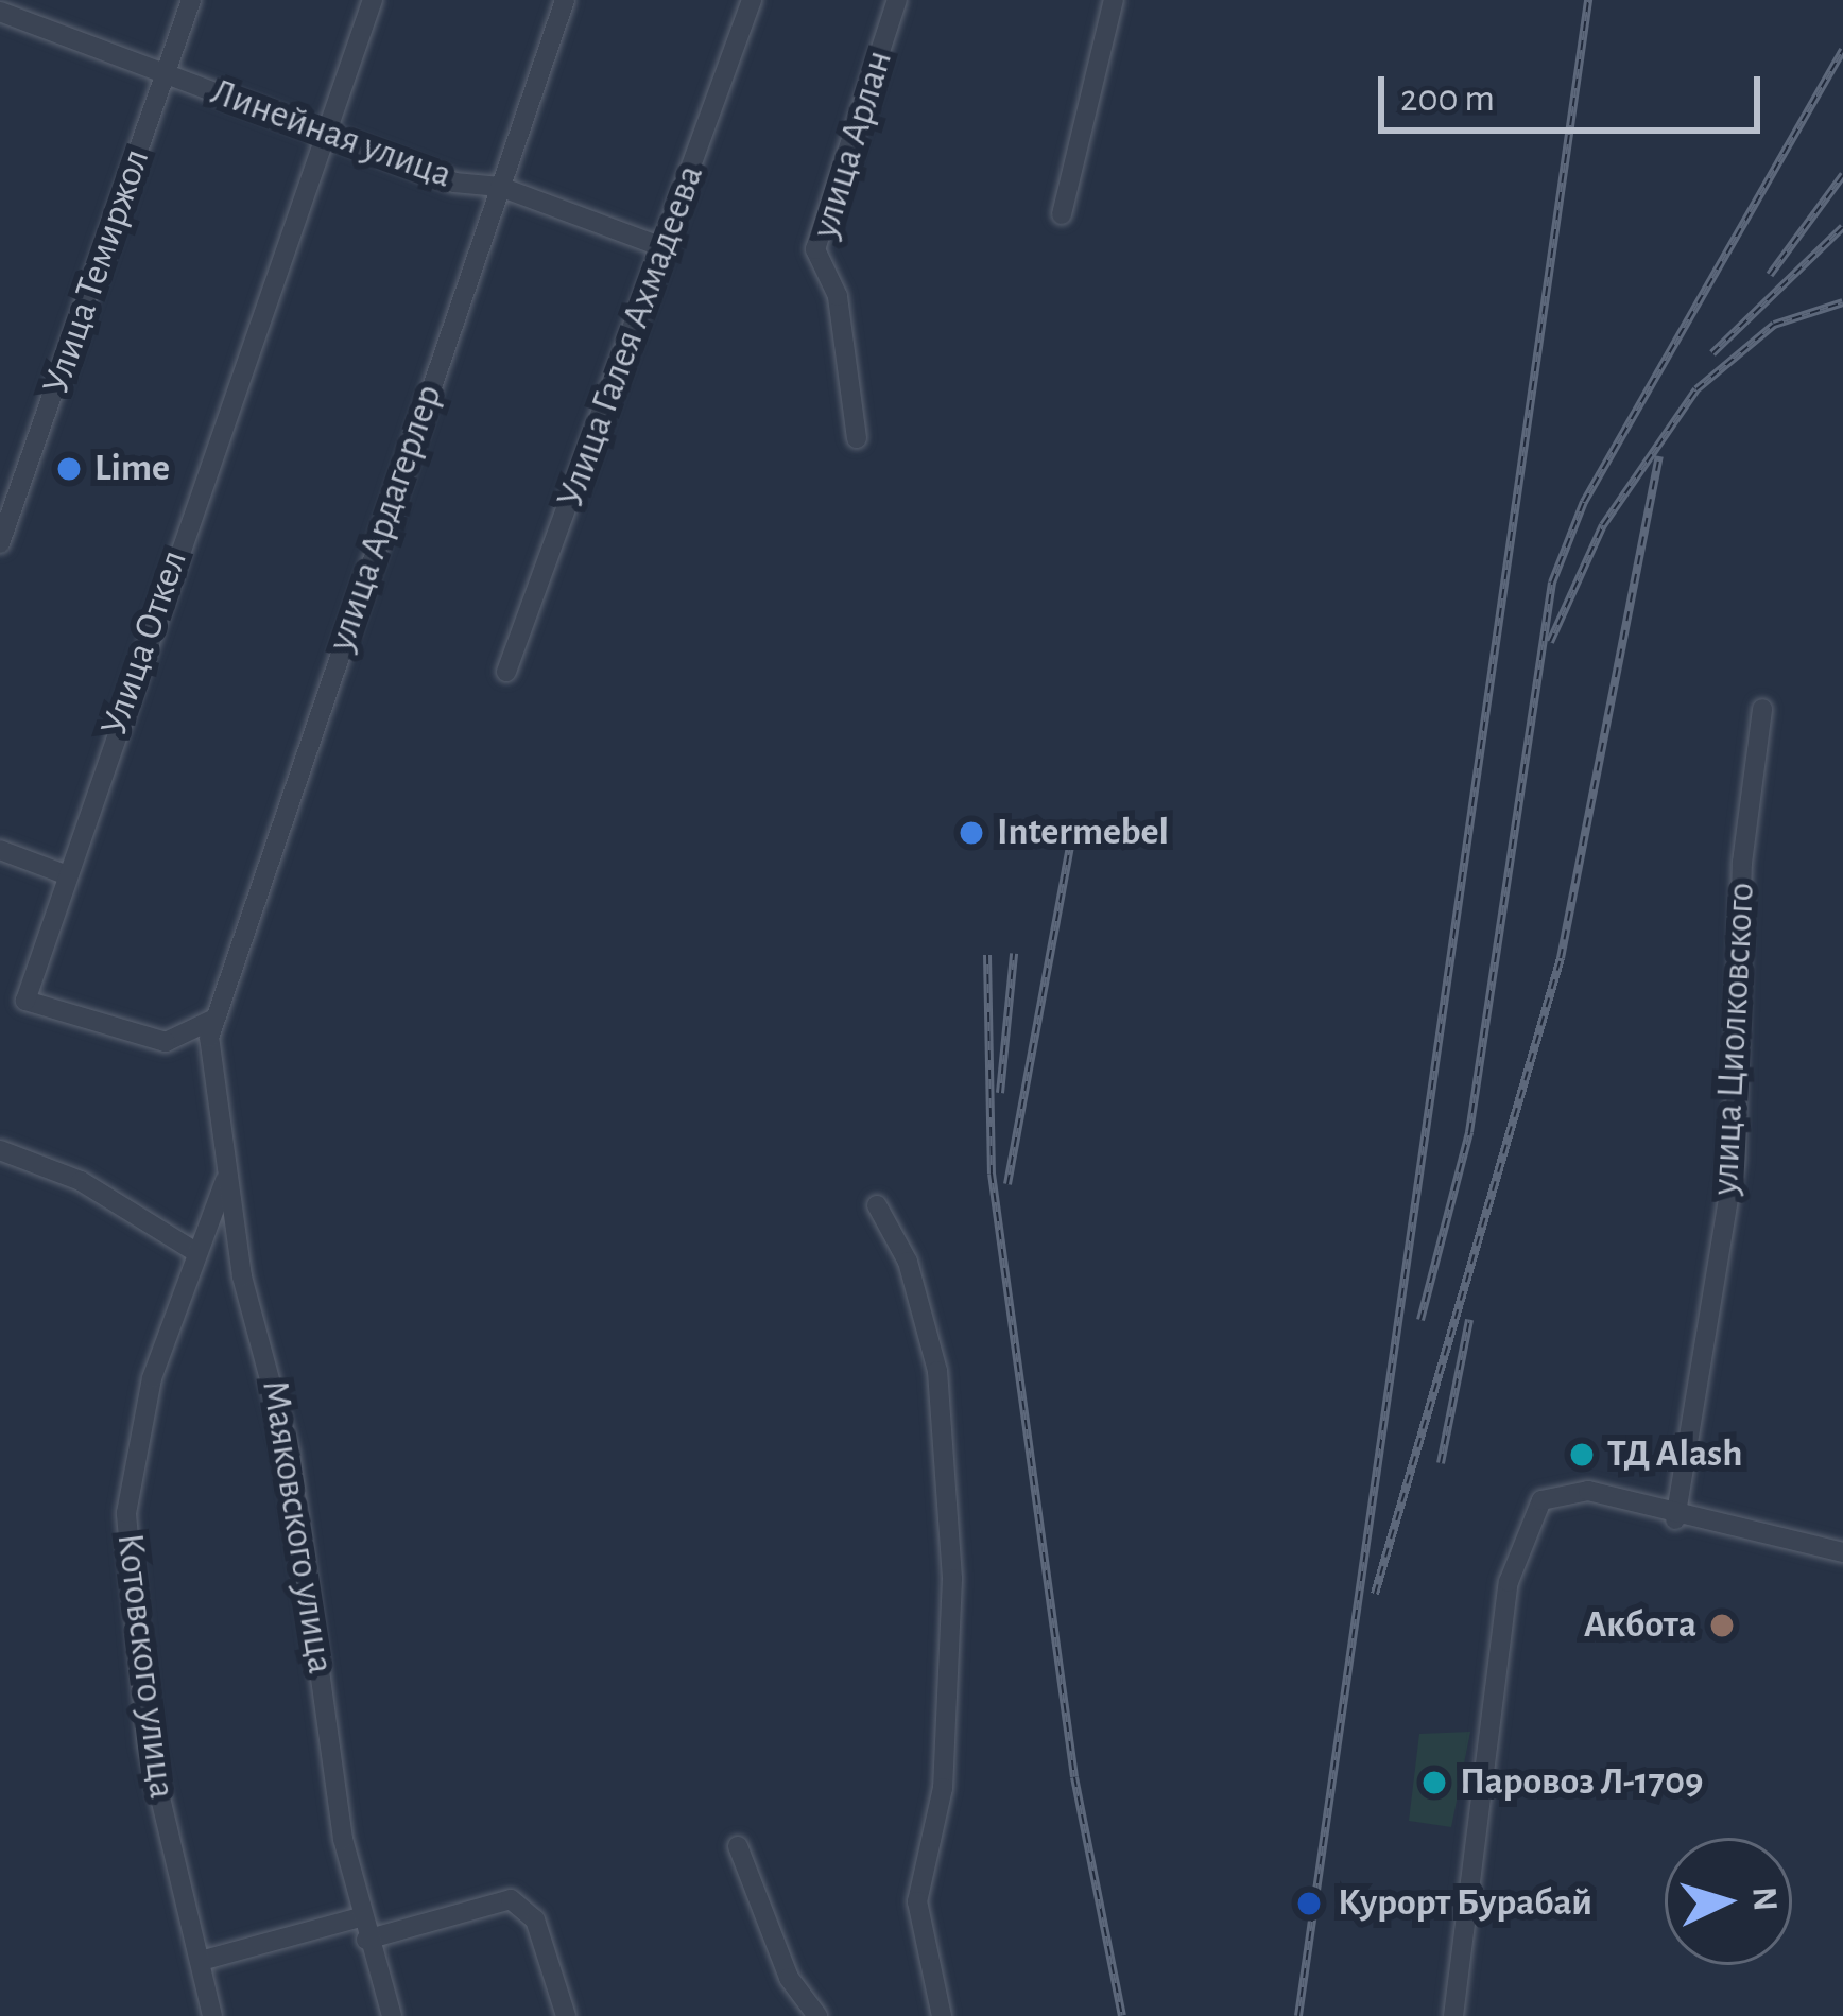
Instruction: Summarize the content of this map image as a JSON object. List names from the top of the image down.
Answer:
{
  "streets": {
    "street": [
      "Линейная улица",
      "улица Арлан",
      "Улица Темиржол",
      "Улица Галея Ахмадеева",
      "улица Ардагерлер",
      "Улица Откел",
      "улица Циолковского",
      "Маяковского улица",
      "Котовского улица"
    ]
  },
  "crossings": [
    ["Линейная улица", "Улица Темиржол"],
    ["Линейная улица", "Улица Галея Ахмадеева"],
    ["Линейная улица", "улица Ардагерлер"],
    ["Линейная улица", "Улица Откел"],
    ["улица Ардагерлер", "Улица Откел"],
    ["улица Ардагерлер", "Маяковского улица"],
    ["Улица Откел", "Маяковского улица"],
    ["Маяковского улица", "Котовского улица"]
  ],
  "places": [
    "Lime",
    "Intermebel",
    "ТД Alash",
    "Акбота",
    "Паровоз Л-1709",
    "Курорт Бурабай"
  ],
  "scale_bar": "200 m",
  "north": "right"
}
